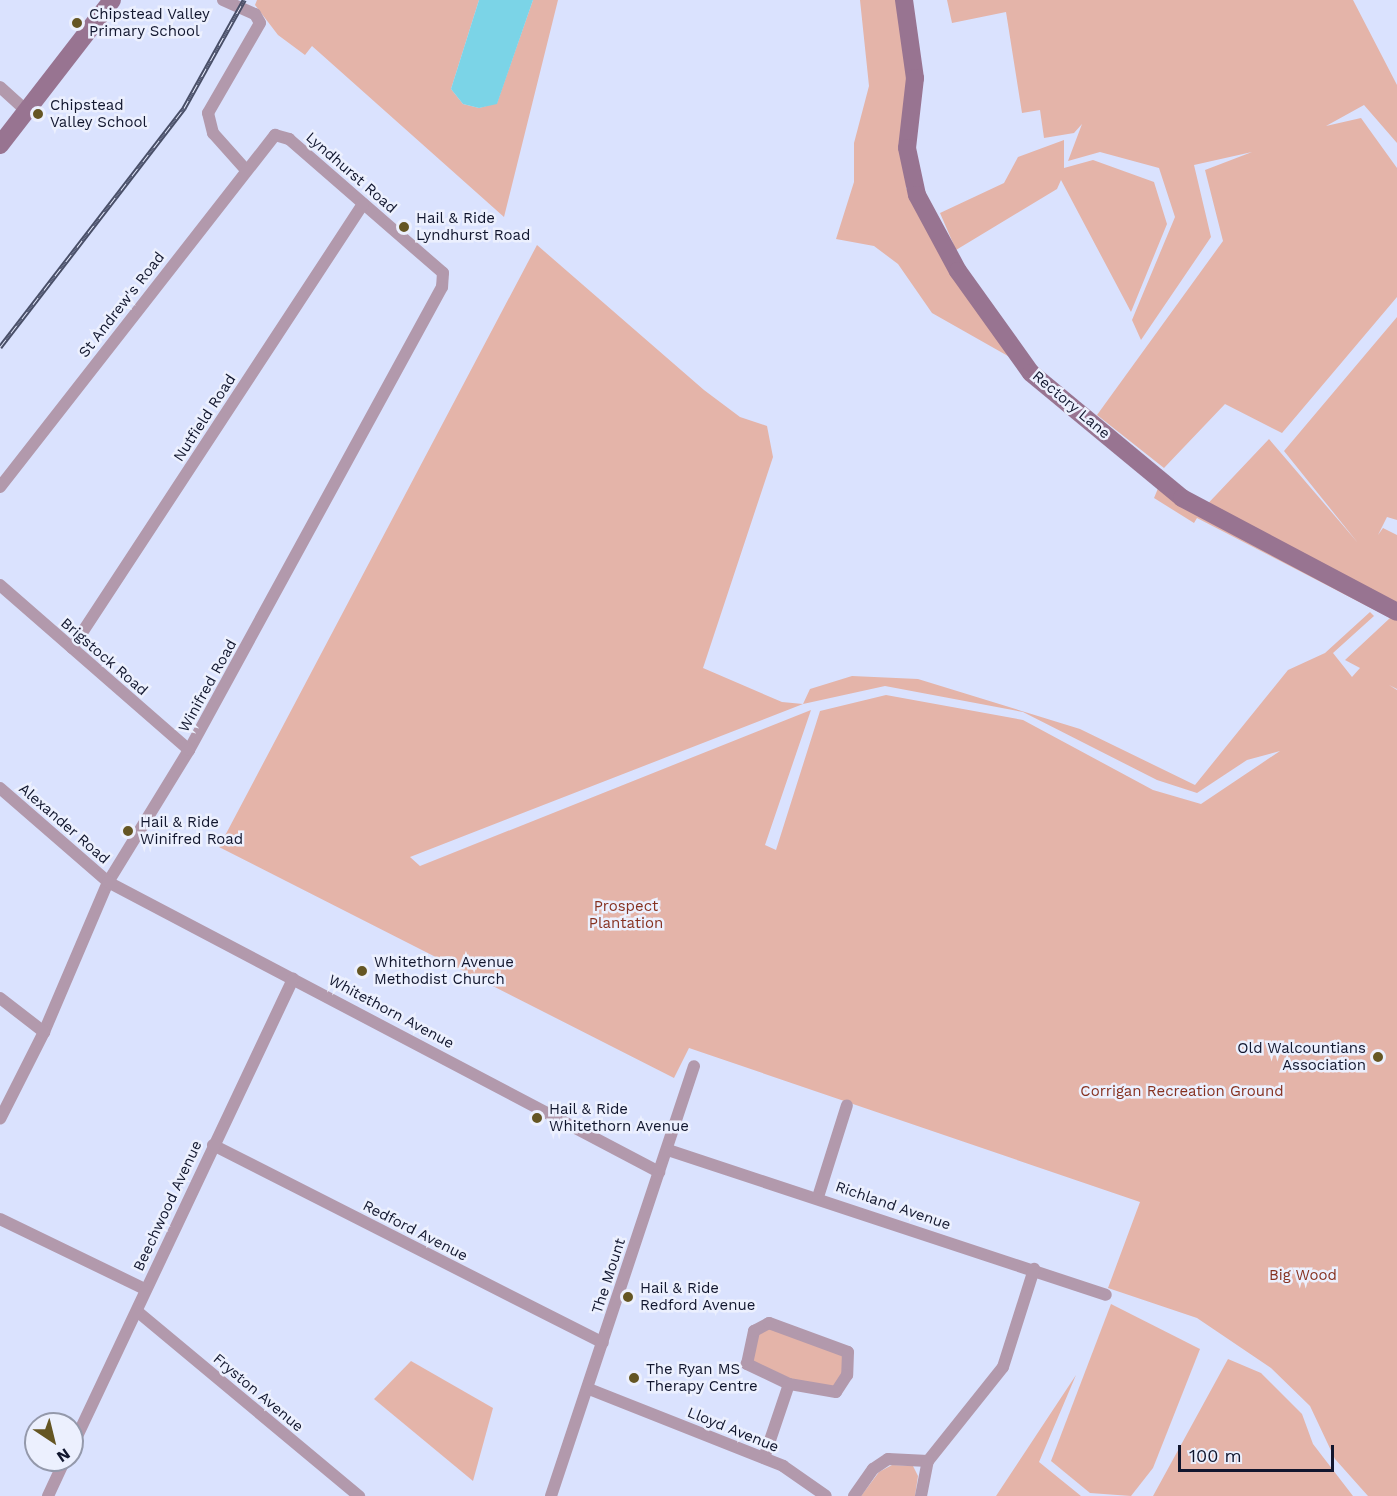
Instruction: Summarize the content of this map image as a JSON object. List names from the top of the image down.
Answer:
{
  "streets": {
    "main road": ["Rectory Lane"],
    "street": [
      "Lyndhurst Road",
      "St Andrew's Road",
      "Nutfield Road",
      "Brigstock Road",
      "Winifred Road",
      "Alexander Road",
      "Whitethorn Avenue",
      "Beechwood Avenue",
      "Richland Avenue",
      "Redford Avenue",
      "The Mount",
      "Fryston Avenue",
      "Lloyd Avenue"
    ]
  },
  "crossings": [
    ["Lyndhurst Road", "St Andrew's Road"],
    ["Lyndhurst Road", "Nutfield Road"],
    ["Lyndhurst Road", "Winifred Road"],
    ["Nutfield Road", "Brigstock Road"],
    ["Brigstock Road", "Winifred Road"],
    ["Winifred Road", "Alexander Road"],
    ["Winifred Road", "Whitethorn Avenue"],
    ["Alexander Road", "Whitethorn Avenue"],
    ["Whitethorn Avenue", "Beechwood Avenue"],
    ["Whitethorn Avenue", "The Mount"],
    ["Beechwood Avenue", "Redford Avenue"],
    ["Beechwood Avenue", "Fryston Avenue"],
    ["Richland Avenue", "The Mount"],
    ["Redford Avenue", "The Mount"],
    ["The Mount", "Lloyd Avenue"]
  ],
  "parks": ["Prospect Plantation", "Corrigan Recreation Ground", "Big Wood"],
  "places": [
    "Chipstead Valley Primary School",
    "Chipstead Valley School",
    "Hail & Ride Lyndhurst Road",
    "Hail & Ride Winifred Road",
    "Whitethorn Avenue Methodist Church",
    "Old Walcountians Association",
    "Hail & Ride Whitethorn Avenue",
    "Hail & Ride Redford Avenue",
    "The Ryan MS Therapy Centre"
  ],
  "scale_bar": "100 m",
  "north": "bottom right"
}
